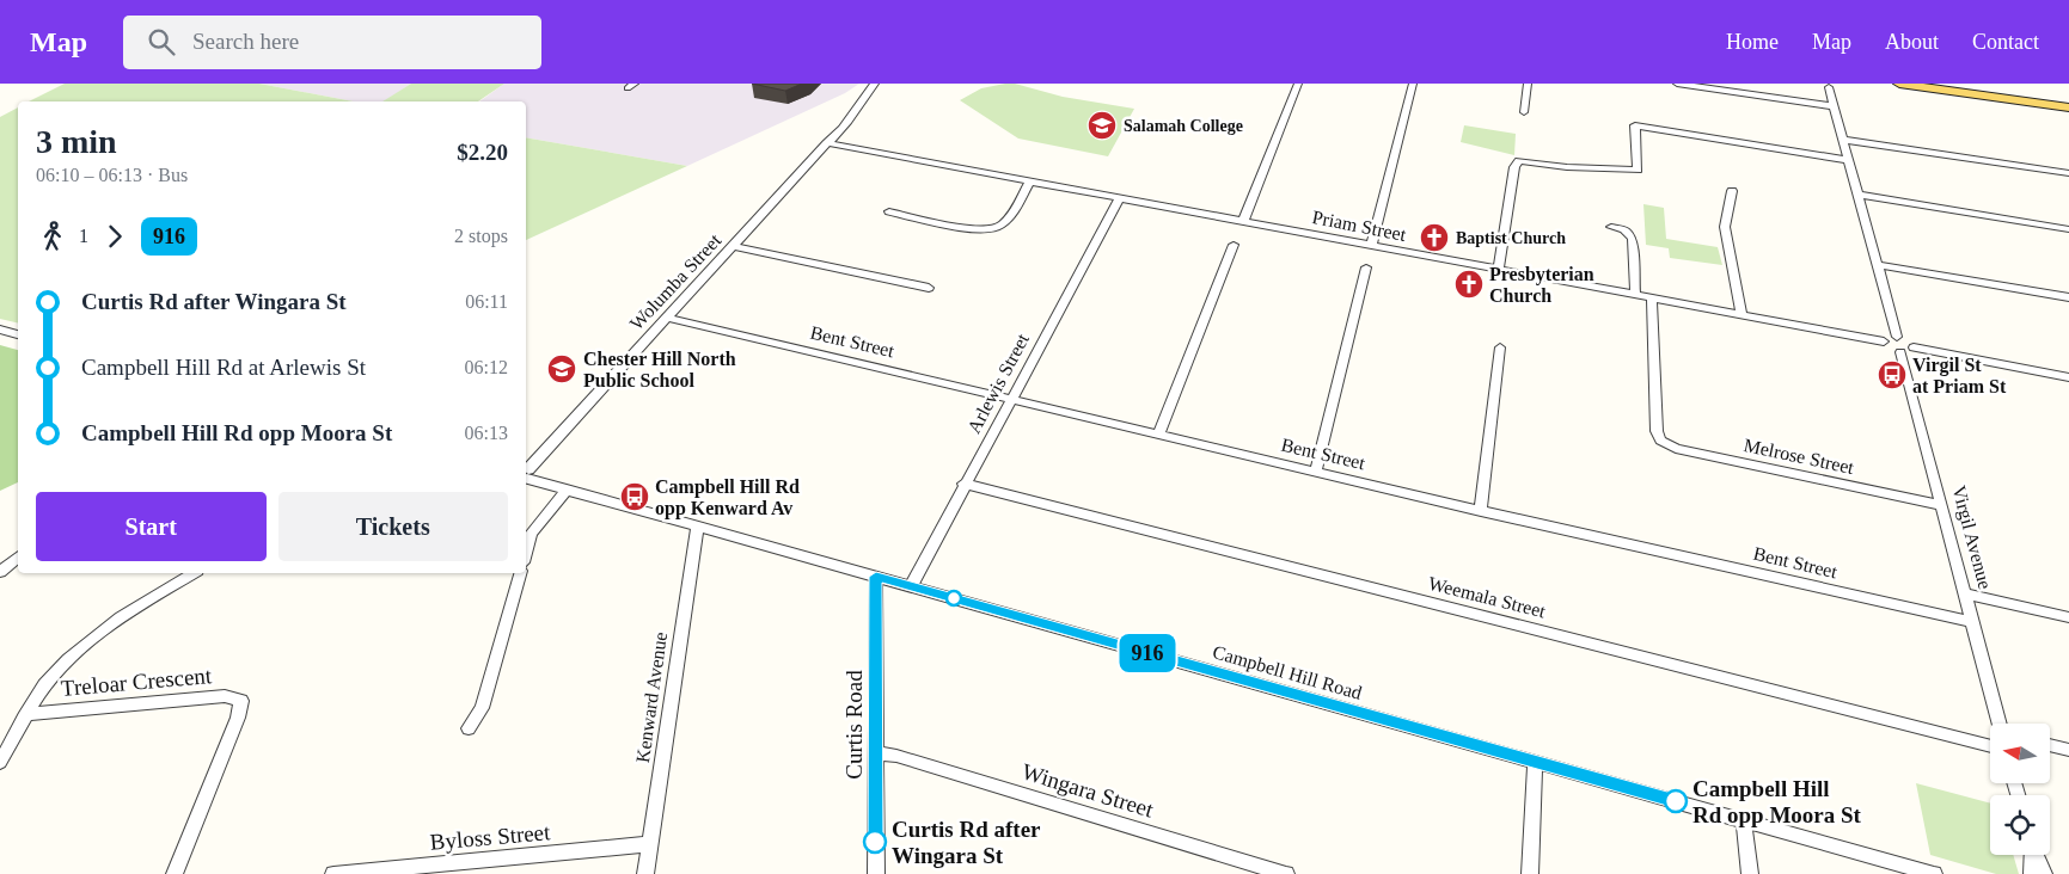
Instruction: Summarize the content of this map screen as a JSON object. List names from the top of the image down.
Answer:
{
  "streets": {
    "street": [
      "Priam Street",
      "Wolumba Street",
      "Bent Street",
      "Arlewis Street",
      "Melrose Street",
      "Virgil Avenue",
      "Weemala Street",
      "Campbell Hill Road",
      "Treloar Crescent",
      "Kenward Avenue",
      "Curtis Road",
      "Wingara Street",
      "Byloss Street"
    ]
  },
  "crossings": [
    ["Priam Street", "Wolumba Street"],
    ["Priam Street", "Arlewis Street"],
    ["Priam Street", "Melrose Street"],
    ["Wolumba Street", "Bent Street"],
    ["Wolumba Street", "Campbell Hill Road"],
    ["Bent Street", "Arlewis Street"],
    ["Bent Street", "Virgil Avenue"],
    ["Arlewis Street", "Weemala Street"],
    ["Arlewis Street", "Campbell Hill Road"],
    ["Melrose Street", "Virgil Avenue"],
    ["Campbell Hill Road", "Kenward Avenue"],
    ["Campbell Hill Road", "Curtis Road"],
    ["Kenward Avenue", "Byloss Street"],
    ["Curtis Road", "Wingara Street"]
  ],
  "places": {
    "school or university": ["Salamah College", "Chester Hill North Public School"],
    "church": ["Baptist Church", "Presbyterian Church"],
    "bus stop": ["Virgil St at Priam St", "Campbell Hill Rd opp Kenward Av"],
    "other": ["Campbell Hill Rd opp Moora St", "Curtis Rd after Wingara St"]
  },
  "lines": ["bus line 916"],
  "north": "left",
  "page": {
    "header": "Map",
    "search": "Search here",
    "nav": [
      "Home",
      "Map",
      "About",
      "Contact"
    ],
    "on_map": "916",
    "heading": ["3 min", "06:10 – 06:13 · Bus", "$2.20"],
    "legs": ["1", "916", "2 stops"],
    "list": [
      {
        "name": "Curtis Rd after Wingara St",
        "value": "06:11"
      },
      {
        "name": "Campbell Hill Rd at Arlewis St",
        "value": "06:12"
      },
      {
        "name": "Campbell Hill Rd opp Moora St",
        "value": "06:13"
      }
    ],
    "buttons": ["Start", "Tickets"]
  }
}
